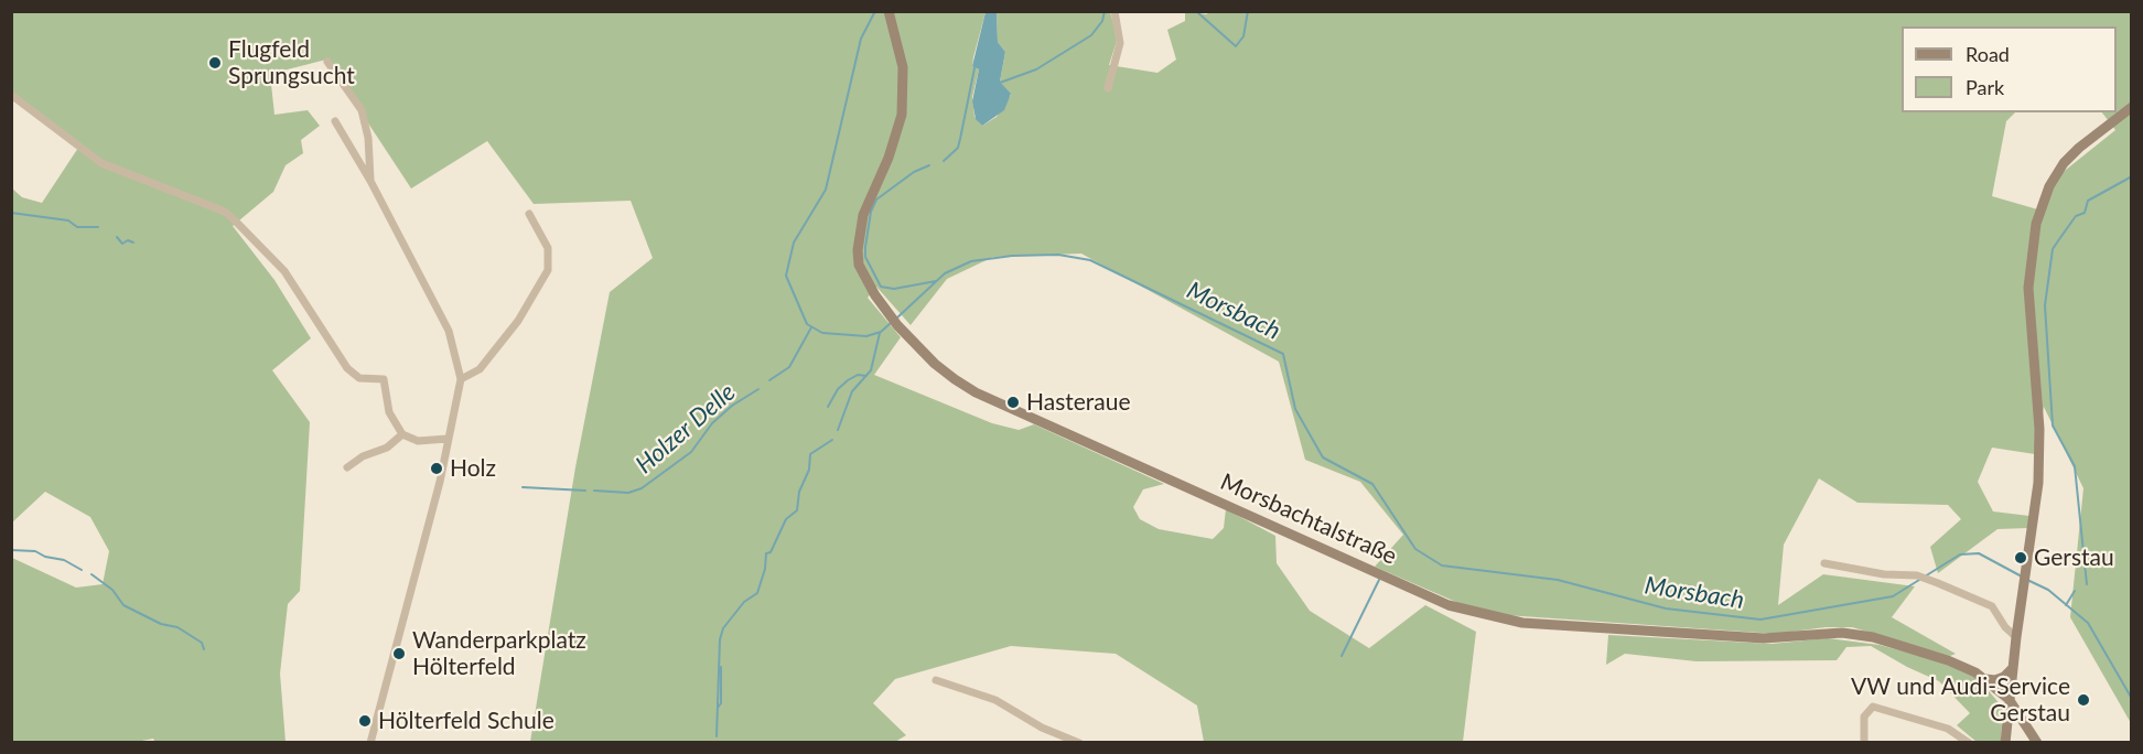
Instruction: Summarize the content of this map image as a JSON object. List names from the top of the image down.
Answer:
{
  "streets": {
    "main road": ["Morsbachtalstraße"]
  },
  "water": ["Morsbach", "Holzer Delle"],
  "places": [
    "Flugfeld Sprungsucht",
    "Hasteraue",
    "Holz",
    "Gerstau",
    "Wanderparkplatz Hölterfeld",
    "VW und Audi-Service Gerstau",
    "Hölterfeld Schule"
  ],
  "legend": ["Road", "Park"]
}
